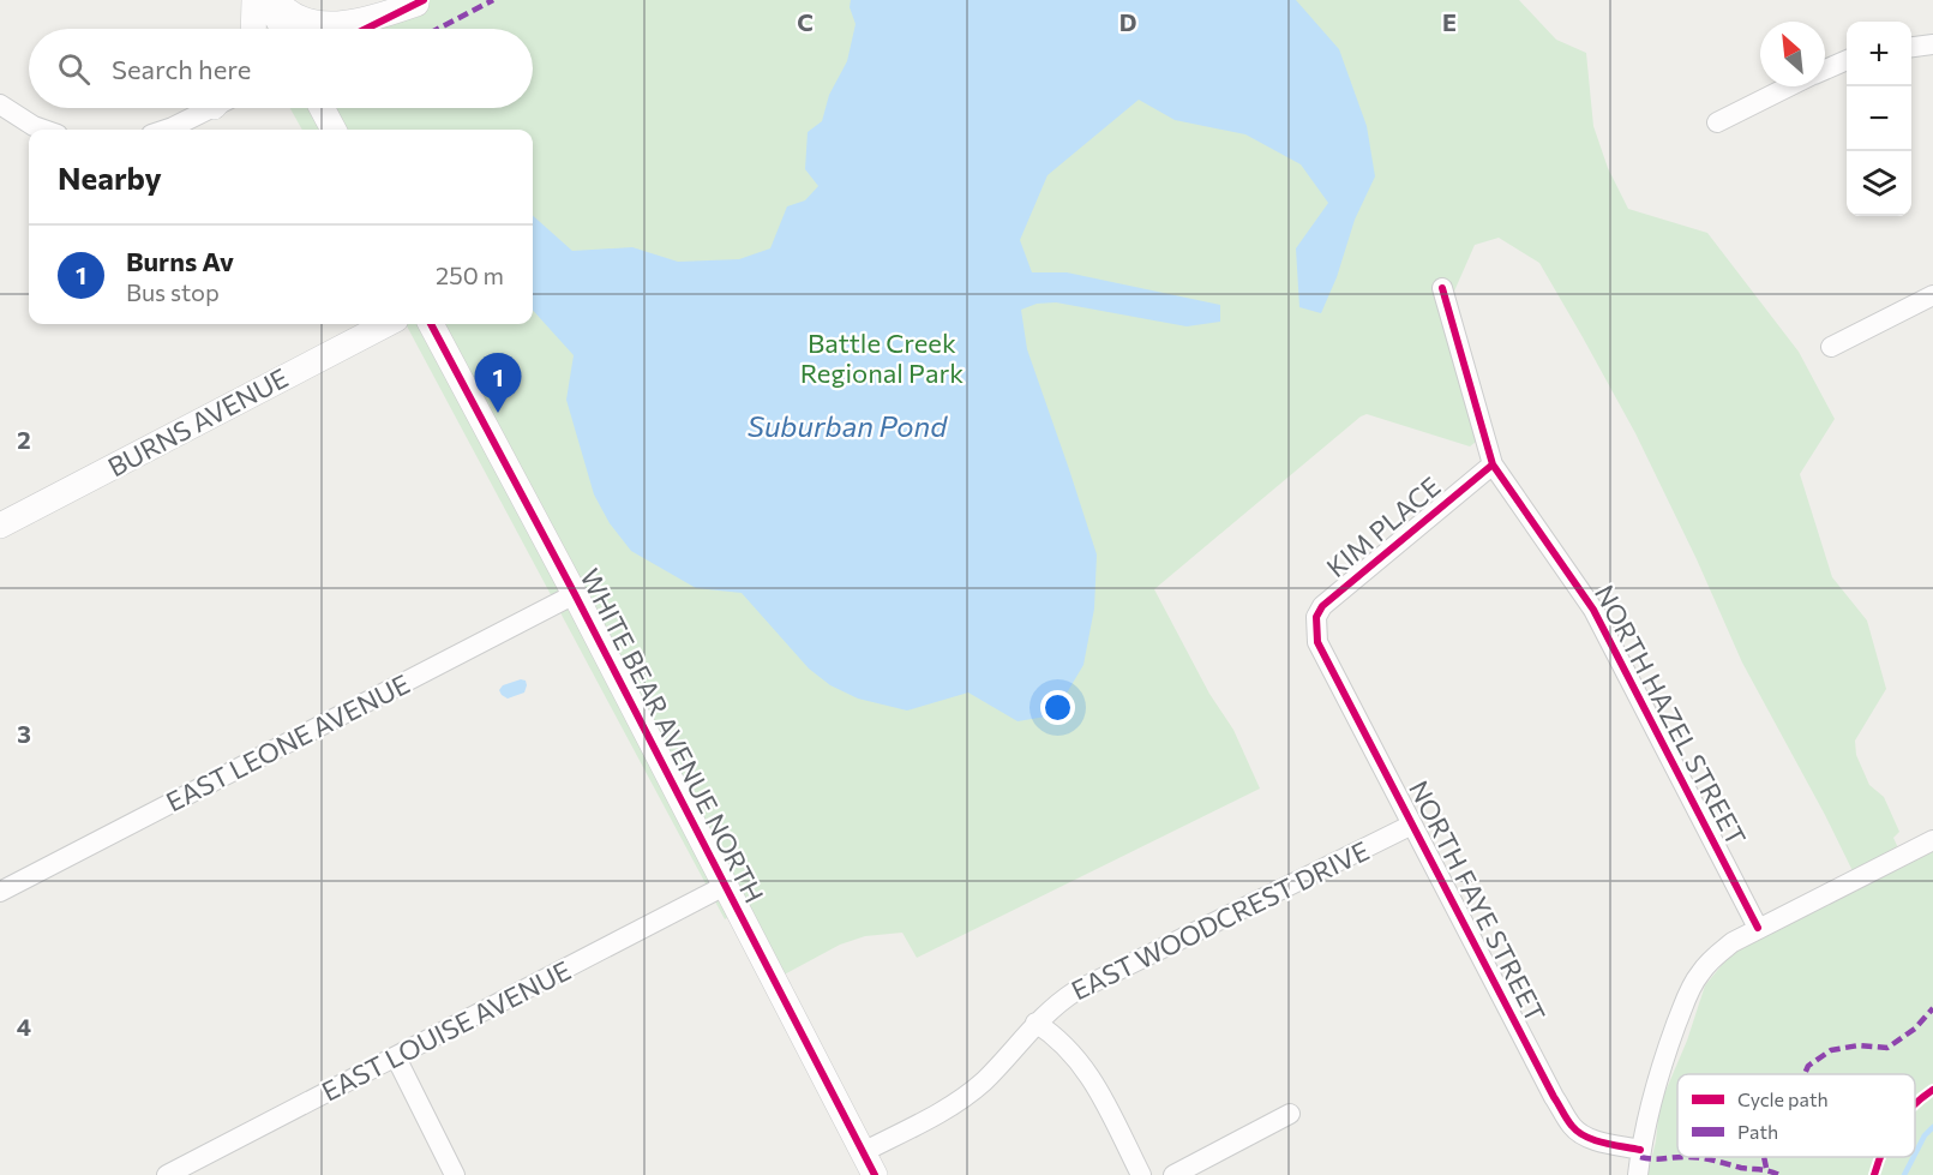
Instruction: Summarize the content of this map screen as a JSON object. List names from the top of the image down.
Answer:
{
  "streets": {
    "street": [
      "BURNS AVENUE",
      "KIM PLACE",
      "NORTH HAZEL STREET",
      "WHITE BEAR AVENUE NORTH",
      "EAST LEONE AVENUE",
      "NORTH FAYE STREET",
      "EAST WOODCREST DRIVE",
      "EAST LOUISE AVENUE"
    ]
  },
  "crossings": [
    ["KIM PLACE", "NORTH HAZEL STREET"],
    ["KIM PLACE", "NORTH FAYE STREET"],
    ["WHITE BEAR AVENUE NORTH", "EAST LEONE AVENUE"],
    ["WHITE BEAR AVENUE NORTH", "EAST WOODCREST DRIVE"],
    ["WHITE BEAR AVENUE NORTH", "EAST LOUISE AVENUE"],
    ["NORTH FAYE STREET", "EAST WOODCREST DRIVE"]
  ],
  "water": ["Suburban Pond"],
  "parks": ["Battle Creek Regional Park"],
  "legend": ["Cycle path", "Path"],
  "north": "top left",
  "page": {
    "map_buttons": ["+", "−"],
    "search": "Search here",
    "heading": "Nearby",
    "list": [
      {
        "mark": "1",
        "name": "Burns Av",
        "note": "Bus stop",
        "value": "250 m"
      }
    ],
    "pins": "1"
  },
  "grid": {
    "columns": ["C", "D", "E"],
    "rows": ["2", "3", "4"]
  }
}
